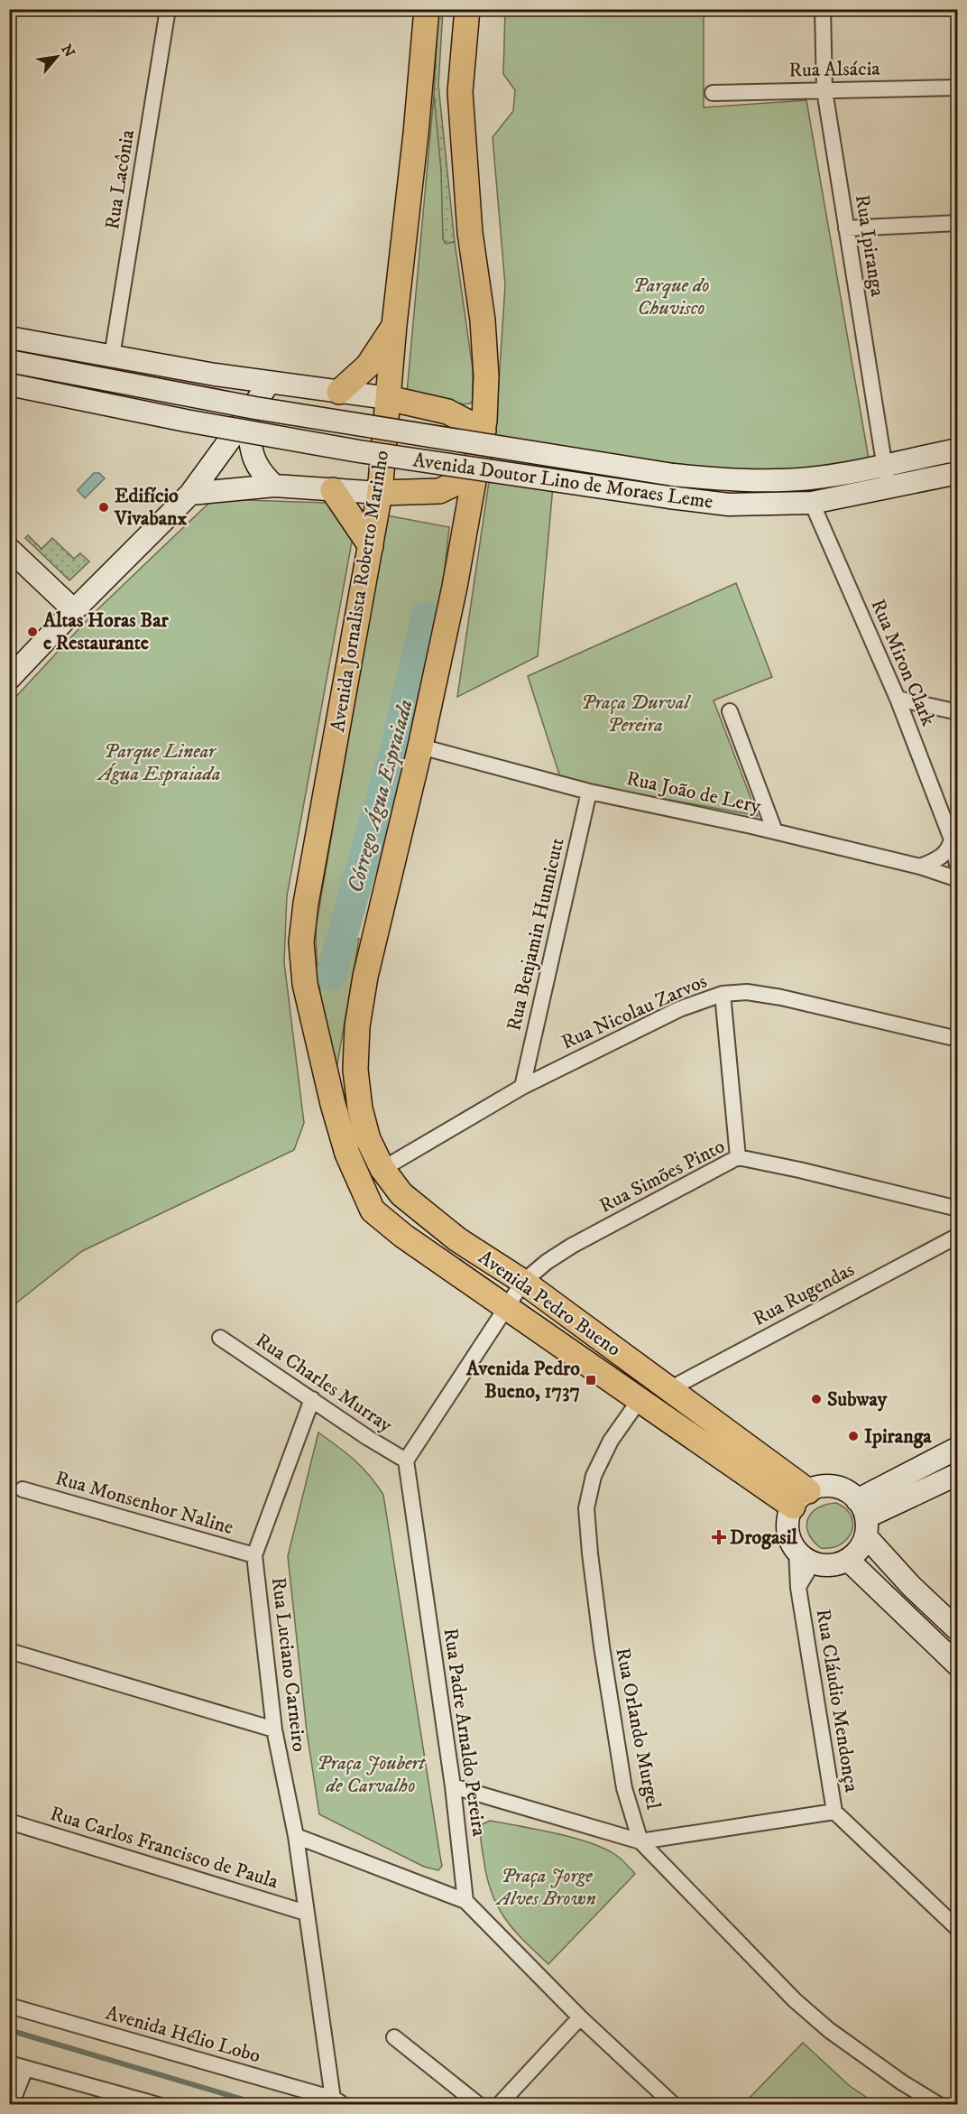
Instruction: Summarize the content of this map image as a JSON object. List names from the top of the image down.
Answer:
{
  "streets": {
    "main road": ["Avenida Jornalista Roberto Marinho", "Avenida Pedro Bueno"],
    "street": [
      "Rua Alsácia",
      "Rua Lacônia",
      "Rua Ipiranga",
      "Avenida Doutor Lino de Moraes Leme",
      "Rua Miron Clark",
      "Rua João de Lery",
      "Rua Benjamin Hunnicutt",
      "Rua Nicolau Zarvos",
      "Rua Simões Pinto",
      "Rua Rugendas",
      "Rua Charles Murray",
      "Rua Monsenhor Naline",
      "Rua Luciano Carneiro",
      "Rua Cláudio Mendonça",
      "Rua Orlando Murgel",
      "Rua Padre Arnaldo Pereira",
      "Rua Carlos Francisco de Paula",
      "Avenida Hélio Lobo"
    ]
  },
  "crossings": [
    ["Rua Alsácia", "Rua Ipiranga"],
    ["Rua Ipiranga", "Avenida Doutor Lino de Moraes Leme"],
    ["Avenida Doutor Lino de Moraes Leme", "Rua Miron Clark"],
    ["Avenida Jornalista Roberto Marinho", "Avenida Pedro Bueno"],
    ["Rua João de Lery", "Rua Benjamin Hunnicutt"],
    ["Rua João de Lery", "Avenida Pedro Bueno"],
    ["Rua Benjamin Hunnicutt", "Rua Nicolau Zarvos"],
    ["Rua Nicolau Zarvos", "Avenida Pedro Bueno"],
    ["Rua Simões Pinto", "Avenida Pedro Bueno"],
    ["Rua Rugendas", "Avenida Pedro Bueno"],
    ["Avenida Pedro Bueno", "Rua Cláudio Mendonça"],
    ["Avenida Pedro Bueno", "Rua Orlando Murgel"],
    ["Rua Charles Murray", "Rua Luciano Carneiro"],
    ["Rua Charles Murray", "Rua Padre Arnaldo Pereira"],
    ["Rua Monsenhor Naline", "Rua Luciano Carneiro"],
    ["Rua Luciano Carneiro", "Rua Carlos Francisco de Paula"],
    ["Rua Luciano Carneiro", "Avenida Hélio Lobo"]
  ],
  "water": ["Córrego Água Espraiada"],
  "parks": [
    "Parque do Chuvisco",
    "Praça Durval Pereira",
    "Parque Linear Água Espraiada",
    "Praça Joubert de Carvalho",
    "Praça Jorge Alves Brown"
  ],
  "places": {
    "other": [
      "Edifício Vivabanx",
      "Altas Horas Bar e Restaurante",
      "Subway",
      "Ipiranga"
    ],
    "transit": ["Avenida Pedro Bueno, 1737"],
    "health": ["Drogasil"]
  },
  "north": "top right"
}
